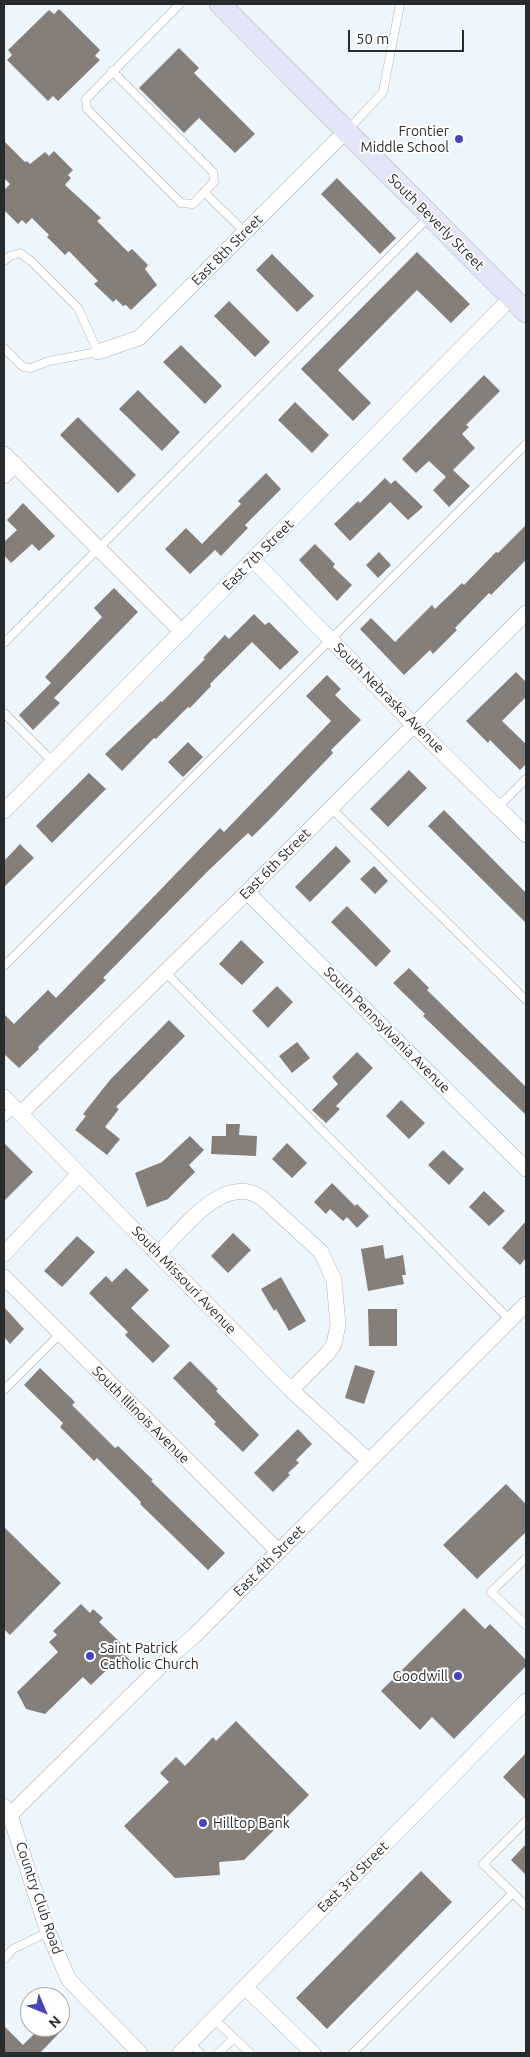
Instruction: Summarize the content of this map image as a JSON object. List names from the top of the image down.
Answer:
{
  "streets": {
    "main road": ["South Beverly Street"],
    "street": [
      "East 8th Street",
      "East 7th Street",
      "South Nebraska Avenue",
      "East 6th Street",
      "South Pennsylvania Avenue",
      "South Missouri Avenue",
      "South Illinois Avenue",
      "East 4th Street",
      "East 3rd Street",
      "Country Club Road"
    ]
  },
  "crossings": [
    ["South Beverly Street", "East 8th Street"],
    ["South Beverly Street", "East 7th Street"],
    ["East 7th Street", "South Nebraska Avenue"],
    ["South Nebraska Avenue", "East 6th Street"],
    ["East 6th Street", "South Pennsylvania Avenue"],
    ["East 6th Street", "South Missouri Avenue"],
    ["South Missouri Avenue", "East 4th Street"],
    ["South Illinois Avenue", "East 4th Street"],
    ["East 4th Street", "Country Club Road"]
  ],
  "places": [
    "Frontier Middle School",
    "Saint Patrick Catholic Church",
    "Goodwill",
    "Hilltop Bank"
  ],
  "scale_bar": "50 m",
  "north": "bottom right"
}
